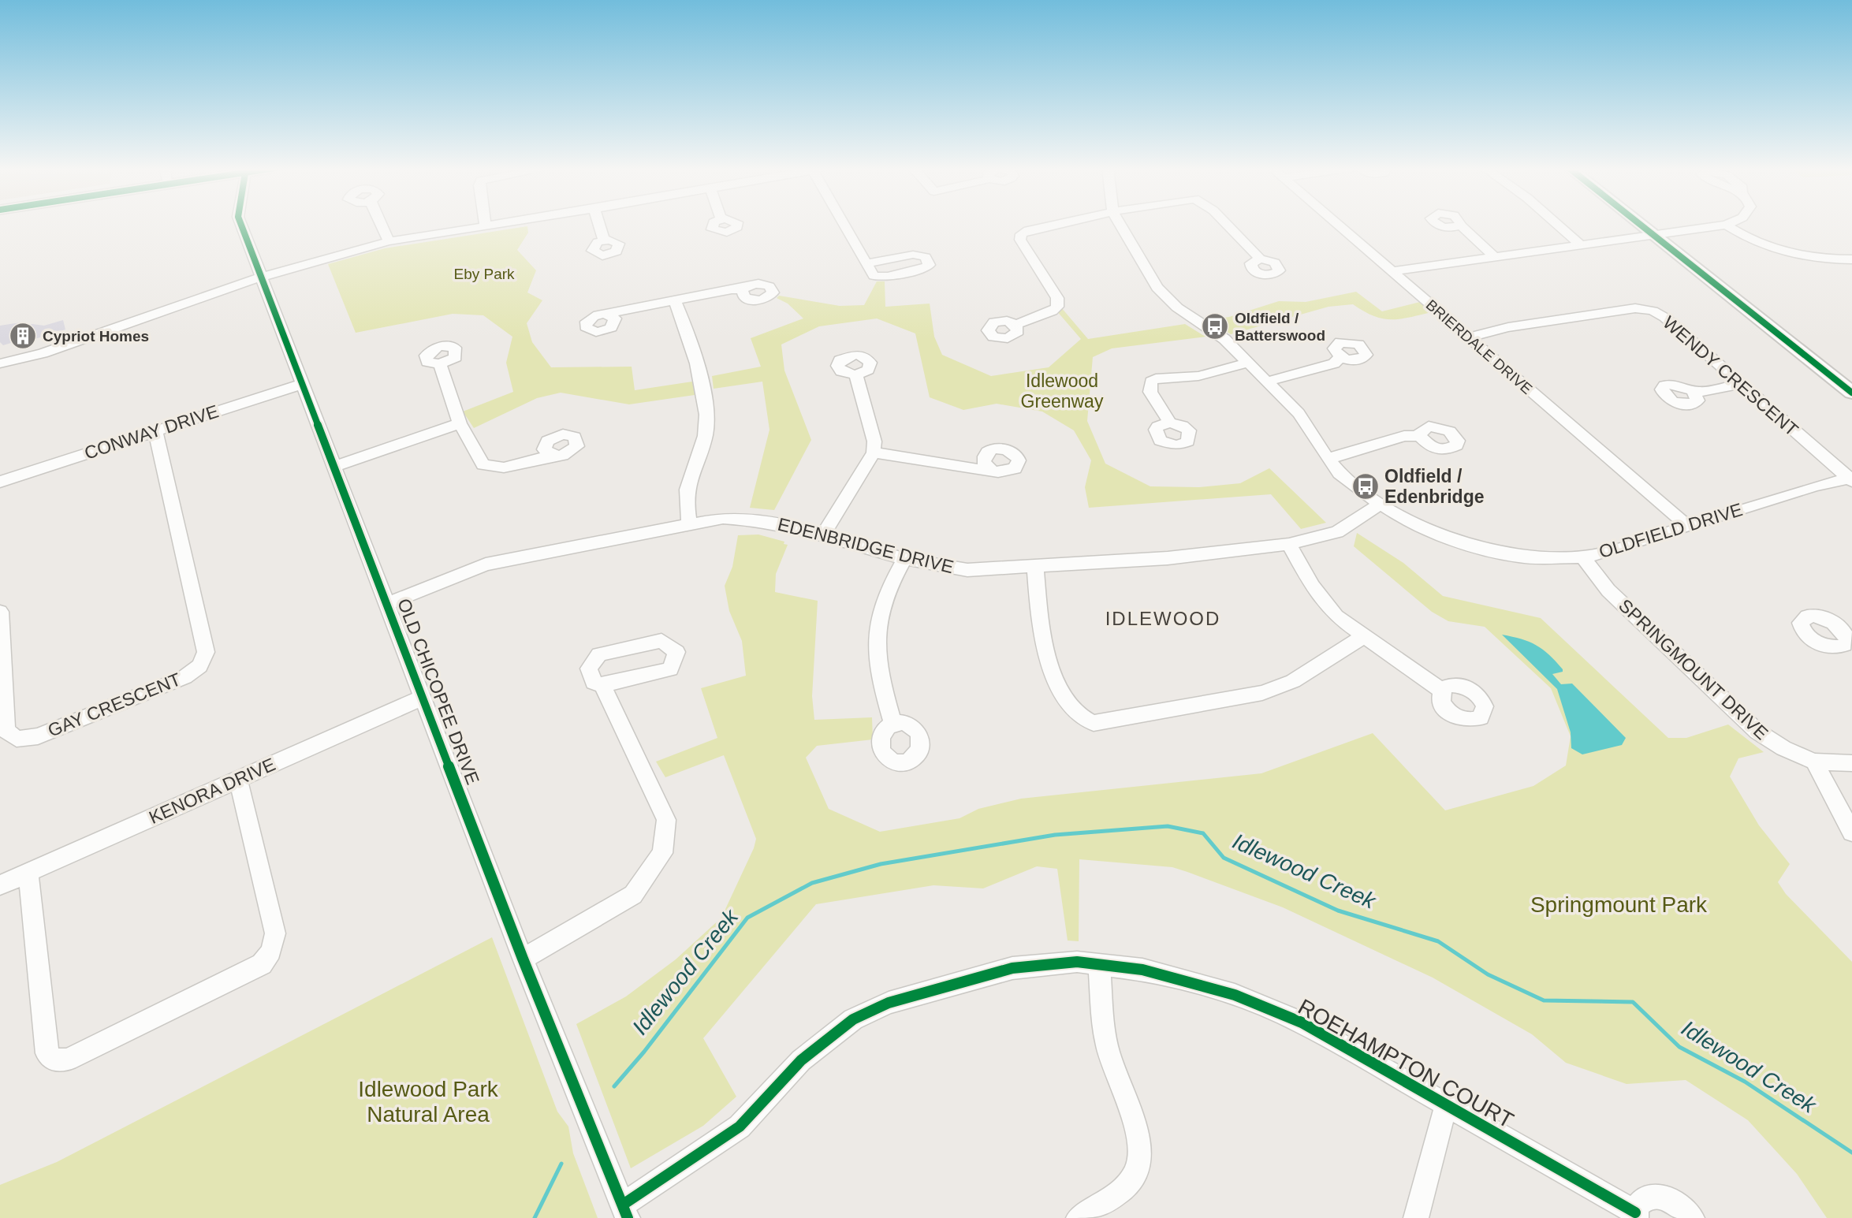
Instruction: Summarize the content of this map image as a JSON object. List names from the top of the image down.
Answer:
{
  "streets": {
    "street": [
      "BRIERDALE DRIVE",
      "WENDY CRESCENT",
      "CONWAY DRIVE",
      "OLDFIELD DRIVE",
      "EDENBRIDGE DRIVE",
      "SPRINGMOUNT DRIVE",
      "OLD CHICOPEE DRIVE",
      "GAY CRESCENT",
      "KENORA DRIVE",
      "ROEHAMPTON COURT"
    ]
  },
  "crossings": [
    ["BRIERDALE DRIVE", "WENDY CRESCENT"],
    ["BRIERDALE DRIVE", "OLDFIELD DRIVE"],
    ["WENDY CRESCENT", "OLDFIELD DRIVE"],
    ["CONWAY DRIVE", "OLD CHICOPEE DRIVE"],
    ["CONWAY DRIVE", "GAY CRESCENT"],
    ["OLDFIELD DRIVE", "EDENBRIDGE DRIVE"],
    ["OLDFIELD DRIVE", "SPRINGMOUNT DRIVE"],
    ["EDENBRIDGE DRIVE", "OLD CHICOPEE DRIVE"],
    ["OLD CHICOPEE DRIVE", "KENORA DRIVE"],
    ["OLD CHICOPEE DRIVE", "ROEHAMPTON COURT"]
  ],
  "districts": ["IDLEWOOD"],
  "water": ["Idlewood Creek"],
  "parks": [
    "Eby Park",
    "Idlewood Greenway",
    "Springmount Park",
    "Idlewood Park Natural Area"
  ],
  "places": {
    "bus stop": ["Oldfield / Batterswood", "Oldfield / Edenbridge"],
    "building": ["Cypriot Homes"]
  }
}
